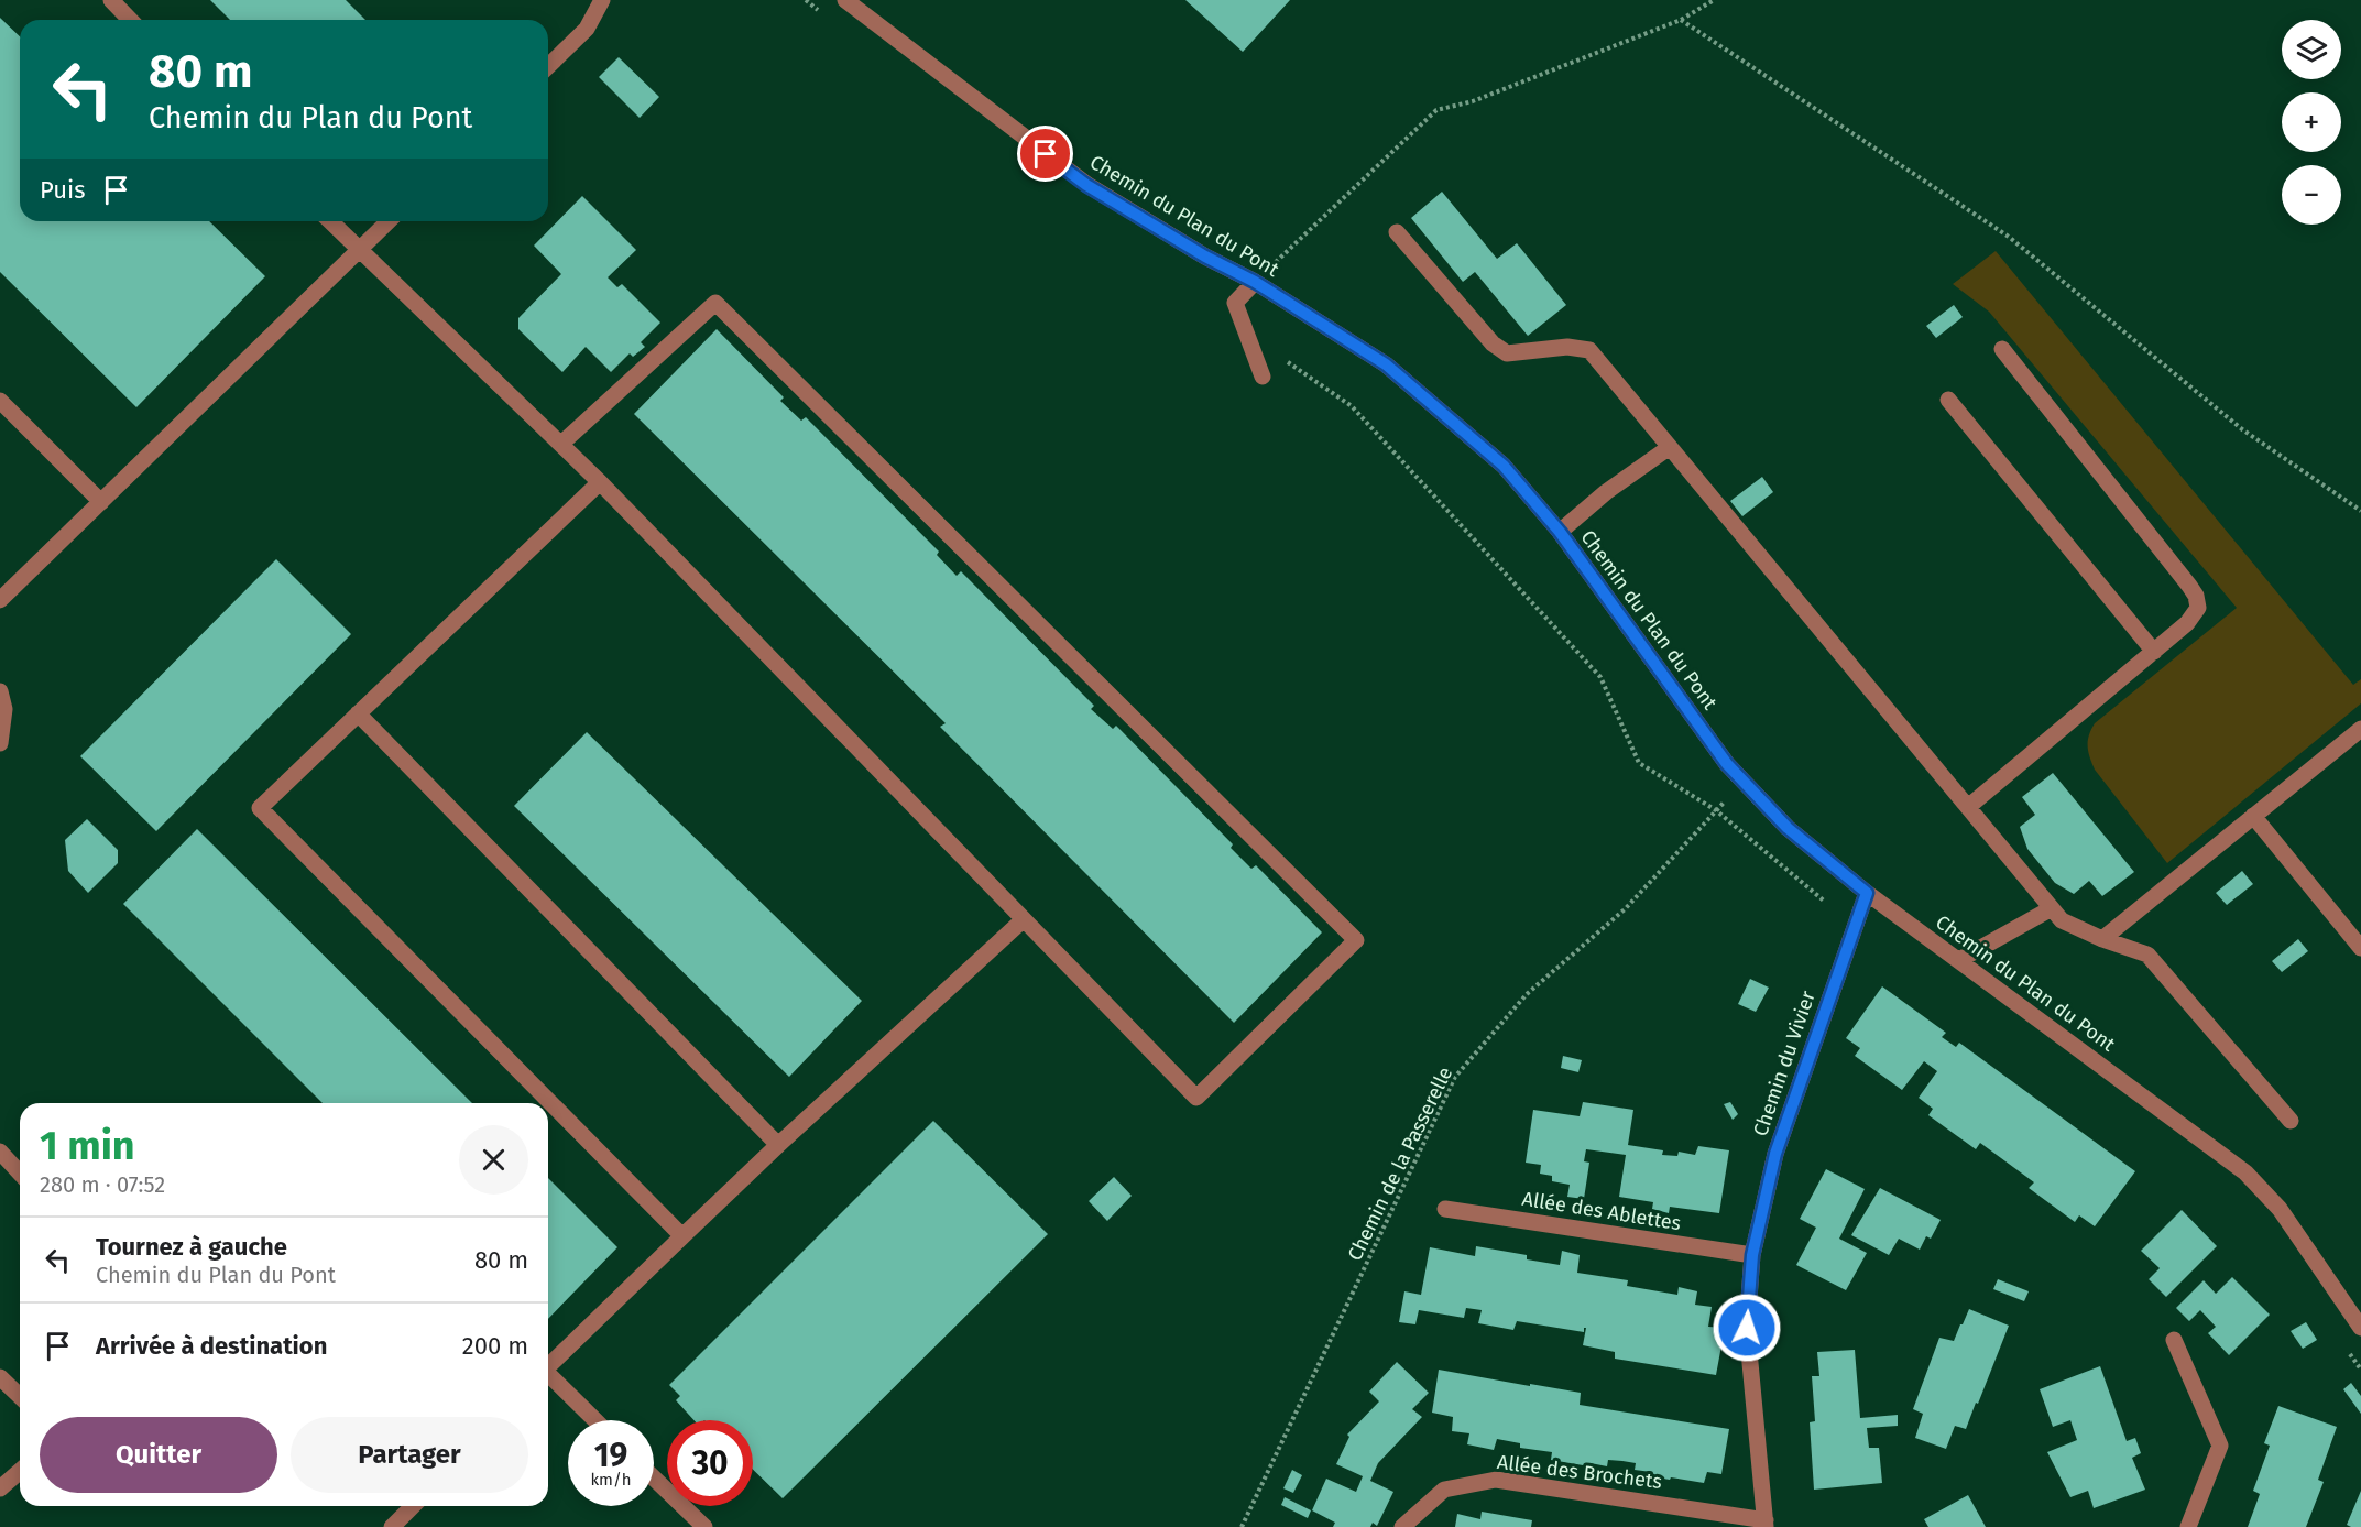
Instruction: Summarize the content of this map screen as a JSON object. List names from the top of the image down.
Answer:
{
  "streets": {
    "street": [
      "Chemin du Plan du Pont",
      "Chemin du Vivier",
      "Allée des Ablettes",
      "Allée des Brochets"
    ],
    "path": ["Chemin de la Passerelle"]
  },
  "crossings": [
    ["Chemin du Plan du Pont", "Chemin du Vivier"],
    ["Chemin du Plan du Pont", "Chemin de la Passerelle"],
    ["Chemin du Vivier", "Allée des Ablettes"],
    ["Chemin du Vivier", "Allée des Brochets"]
  ],
  "page": {
    "map_buttons": ["+", "−"],
    "turn": ["80 m", "Chemin du Plan du Pont"],
    "then": "Puis",
    "heading": ["1 min", "280 m · 07:52"],
    "list": [
      {
        "name": "Tournez à gauche",
        "note": "Chemin du Plan du Pont",
        "value": "80 m"
      },
      {
        "name": "Arrivée à destination",
        "value": "200 m"
      }
    ],
    "buttons": ["Quitter", "Partager"],
    "speed": "19 km/h",
    "limit": "30"
  }
}
